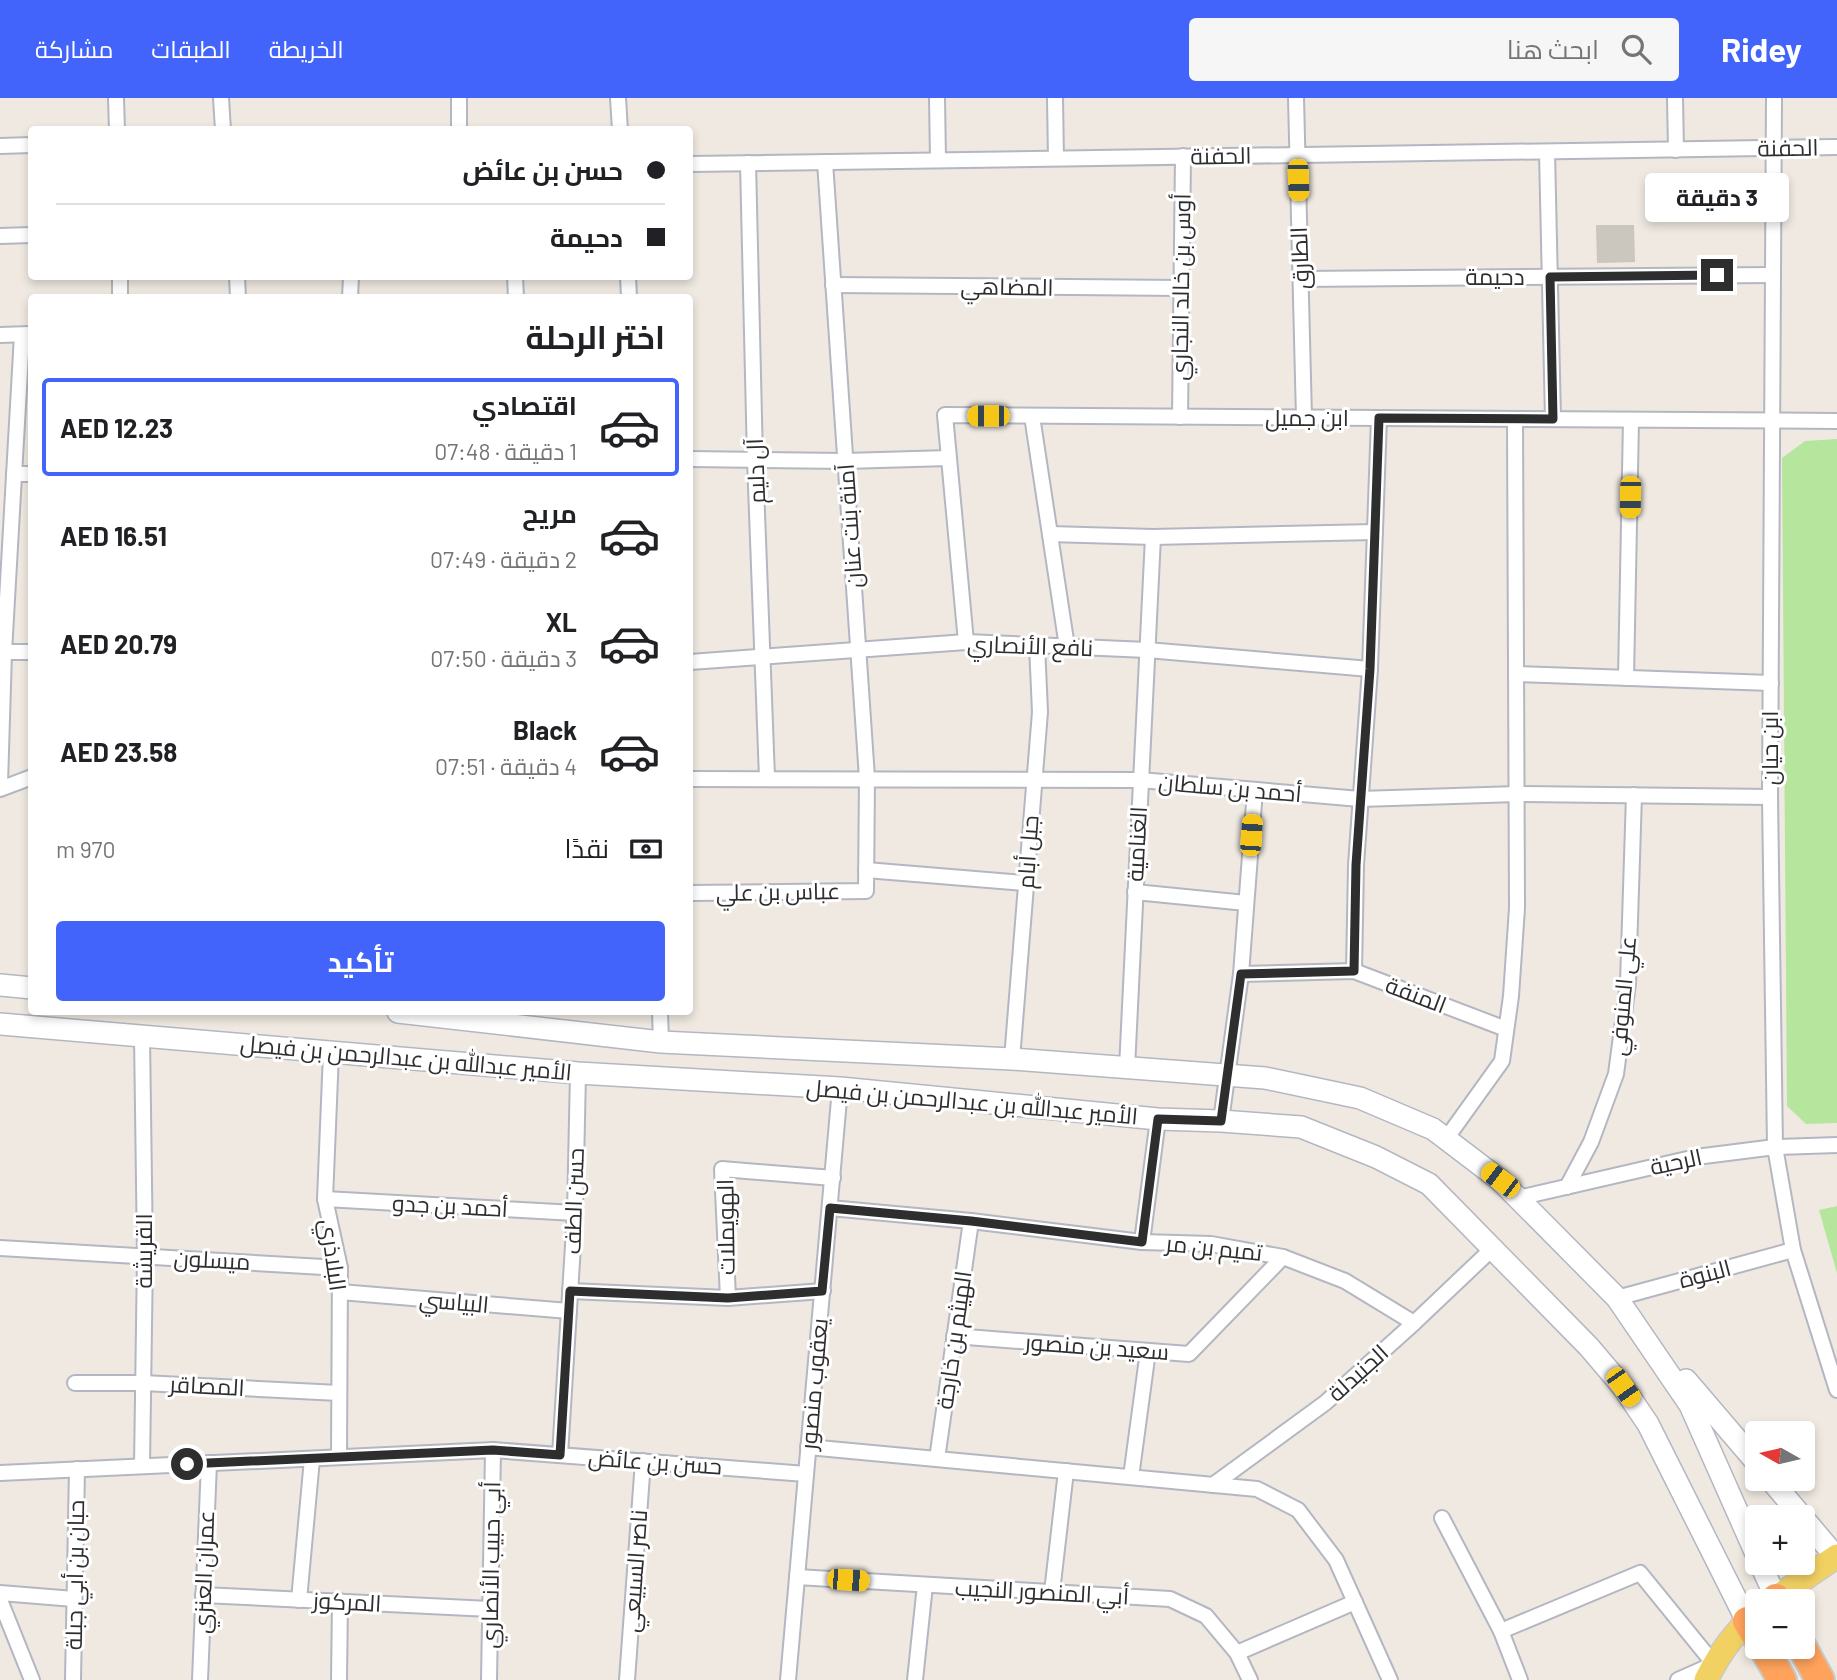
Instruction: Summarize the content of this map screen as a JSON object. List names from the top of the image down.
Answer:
{
  "streets": {
    "main road": ["الأمير عبدالله بن عبدالرحمن بن فيصل"],
    "street": [
      "الحفنة",
      "الطارق",
      "دحيمة",
      "المضاهي",
      "أوس بن خالد النجاري",
      "ابن جميل",
      "آل دليم",
      "آمنة بنت عنان",
      "نافع الأنصاري",
      "ابن حيان",
      "أحمد بن سلطان",
      "الغنامية",
      "جبل أبام",
      "عباس بن علي",
      "المنفة",
      "علي المنوفي",
      "الرحية",
      "حسن الطف",
      "أحمد بن جدو",
      "الهويملات",
      "تميم بن مر",
      "القريشة",
      "البلاذري",
      "ميسلون",
      "البنوة",
      "البياسي",
      "الهيثم بن خارجة",
      "سعيد بن منصور",
      "الجنيدلة",
      "يعقوب منصور",
      "المصاقر",
      "حسن بن عائض",
      "أبي حبيب الأنصاري",
      "ناصر السبيعي",
      "عمران العنزي",
      "حبان بن أبي جبلة",
      "أبي المنصور النجيب",
      "المركوز"
    ]
  },
  "crossings": [
    ["الحفنة", "الطارق"],
    ["الحفنة", "أوس بن خالد النجاري"],
    ["الحفنة", "آل دليم"],
    ["الحفنة", "آمنة بنت عنان"],
    ["الحفنة", "ابن حيان"],
    ["الطارق", "دحيمة"],
    ["الطارق", "ابن جميل"],
    ["دحيمة", "ابن حيان"],
    ["المضاهي", "أوس بن خالد النجاري"],
    ["المضاهي", "آمنة بنت عنان"],
    ["أوس بن خالد النجاري", "ابن جميل"],
    ["ابن جميل", "نافع الأنصاري"],
    ["ابن جميل", "ابن حيان"],
    ["آل دليم", "نافع الأنصاري"],
    ["آل دليم", "أحمد بن سلطان"],
    ["آمنة بنت عنان", "نافع الأنصاري"],
    ["آمنة بنت عنان", "أحمد بن سلطان"],
    ["آمنة بنت عنان", "عباس بن علي"],
    ["نافع الأنصاري", "الغنامية"],
    ["نافع الأنصاري", "جبل أبام"],
    ["ابن حيان", "أحمد بن سلطان"],
    ["ابن حيان", "الرحية"],
    ["ابن حيان", "البنوة"],
    ["أحمد بن سلطان", "الغنامية"],
    ["أحمد بن سلطان", "جبل أبام"],
    ["أحمد بن سلطان", "علي المنوفي"],
    ["الغنامية", "الأمير عبدالله بن عبدالرحمن بن فيصل"],
    ["جبل أبام", "الأمير عبدالله بن عبدالرحمن بن فيصل"],
    ["علي المنوفي", "الرحية"],
    ["الأمير عبدالله بن عبدالرحمن بن فيصل", "الرحية"],
    ["الأمير عبدالله بن عبدالرحمن بن فيصل", "حسن الطف"],
    ["الأمير عبدالله بن عبدالرحمن بن فيصل", "القريشة"],
    ["الأمير عبدالله بن عبدالرحمن بن فيصل", "البلاذري"],
    ["الأمير عبدالله بن عبدالرحمن بن فيصل", "البنوة"],
    ["الأمير عبدالله بن عبدالرحمن بن فيصل", "الجنيدلة"],
    ["الأمير عبدالله بن عبدالرحمن بن فيصل", "يعقوب منصور"],
    ["حسن الطف", "أحمد بن جدو"],
    ["حسن الطف", "البياسي"],
    ["حسن الطف", "حسن بن عائض"],
    ["أحمد بن جدو", "البلاذري"],
    ["الهويملات", "يعقوب منصور"],
    ["تميم بن مر", "الهيثم بن خارجة"],
    ["تميم بن مر", "سعيد بن منصور"],
    ["تميم بن مر", "الجنيدلة"],
    ["تميم بن مر", "يعقوب منصور"],
    ["القريشة", "ميسلون"],
    ["القريشة", "المصاقر"],
    ["القريشة", "حسن بن عائض"],
    ["البلاذري", "ميسلون"],
    ["البلاذري", "البياسي"],
    ["البلاذري", "المصاقر"],
    ["البلاذري", "حسن بن عائض"],
    ["الهيثم بن خارجة", "سعيد بن منصور"],
    ["يعقوب منصور", "حسن بن عائض"],
    ["يعقوب منصور", "أبي المنصور النجيب"],
    ["حسن بن عائض", "أبي حبيب الأنصاري"],
    ["حسن بن عائض", "ناصر السبيعي"],
    ["حسن بن عائض", "عمران العنزي"],
    ["حسن بن عائض", "حبان بن أبي جبلة"],
    ["أبي حبيب الأنصاري", "المركوز"],
    ["عمران العنزي", "المركوز"]
  ],
  "north": "left",
  "page": {
    "header": "Ridey",
    "search": "ابحث هنا",
    "nav": ["الخريطة", "الطبقات", "مشاركة"],
    "banner": ["حسن بن عائض", "دحيمة"],
    "bubble": "3 دقيقة",
    "heading": "اختر الرحلة",
    "list": [
      {
        "name": "اقتصادي",
        "note": "1 دقيقة · 07:48",
        "value": "AED 12.23"
      },
      {
        "name": "مريح",
        "note": "2 دقيقة · 07:49",
        "value": "AED 16.51"
      },
      {
        "name": "XL",
        "note": "3 دقيقة · 07:50",
        "value": "AED 20.79"
      },
      {
        "name": "Black",
        "note": "4 دقيقة · 07:51",
        "value": "AED 23.58"
      }
    ],
    "pay": ["نقدًا", "970 m"],
    "buttons": "تأكيد",
    "map_buttons": ["+", "−"]
  }
}
